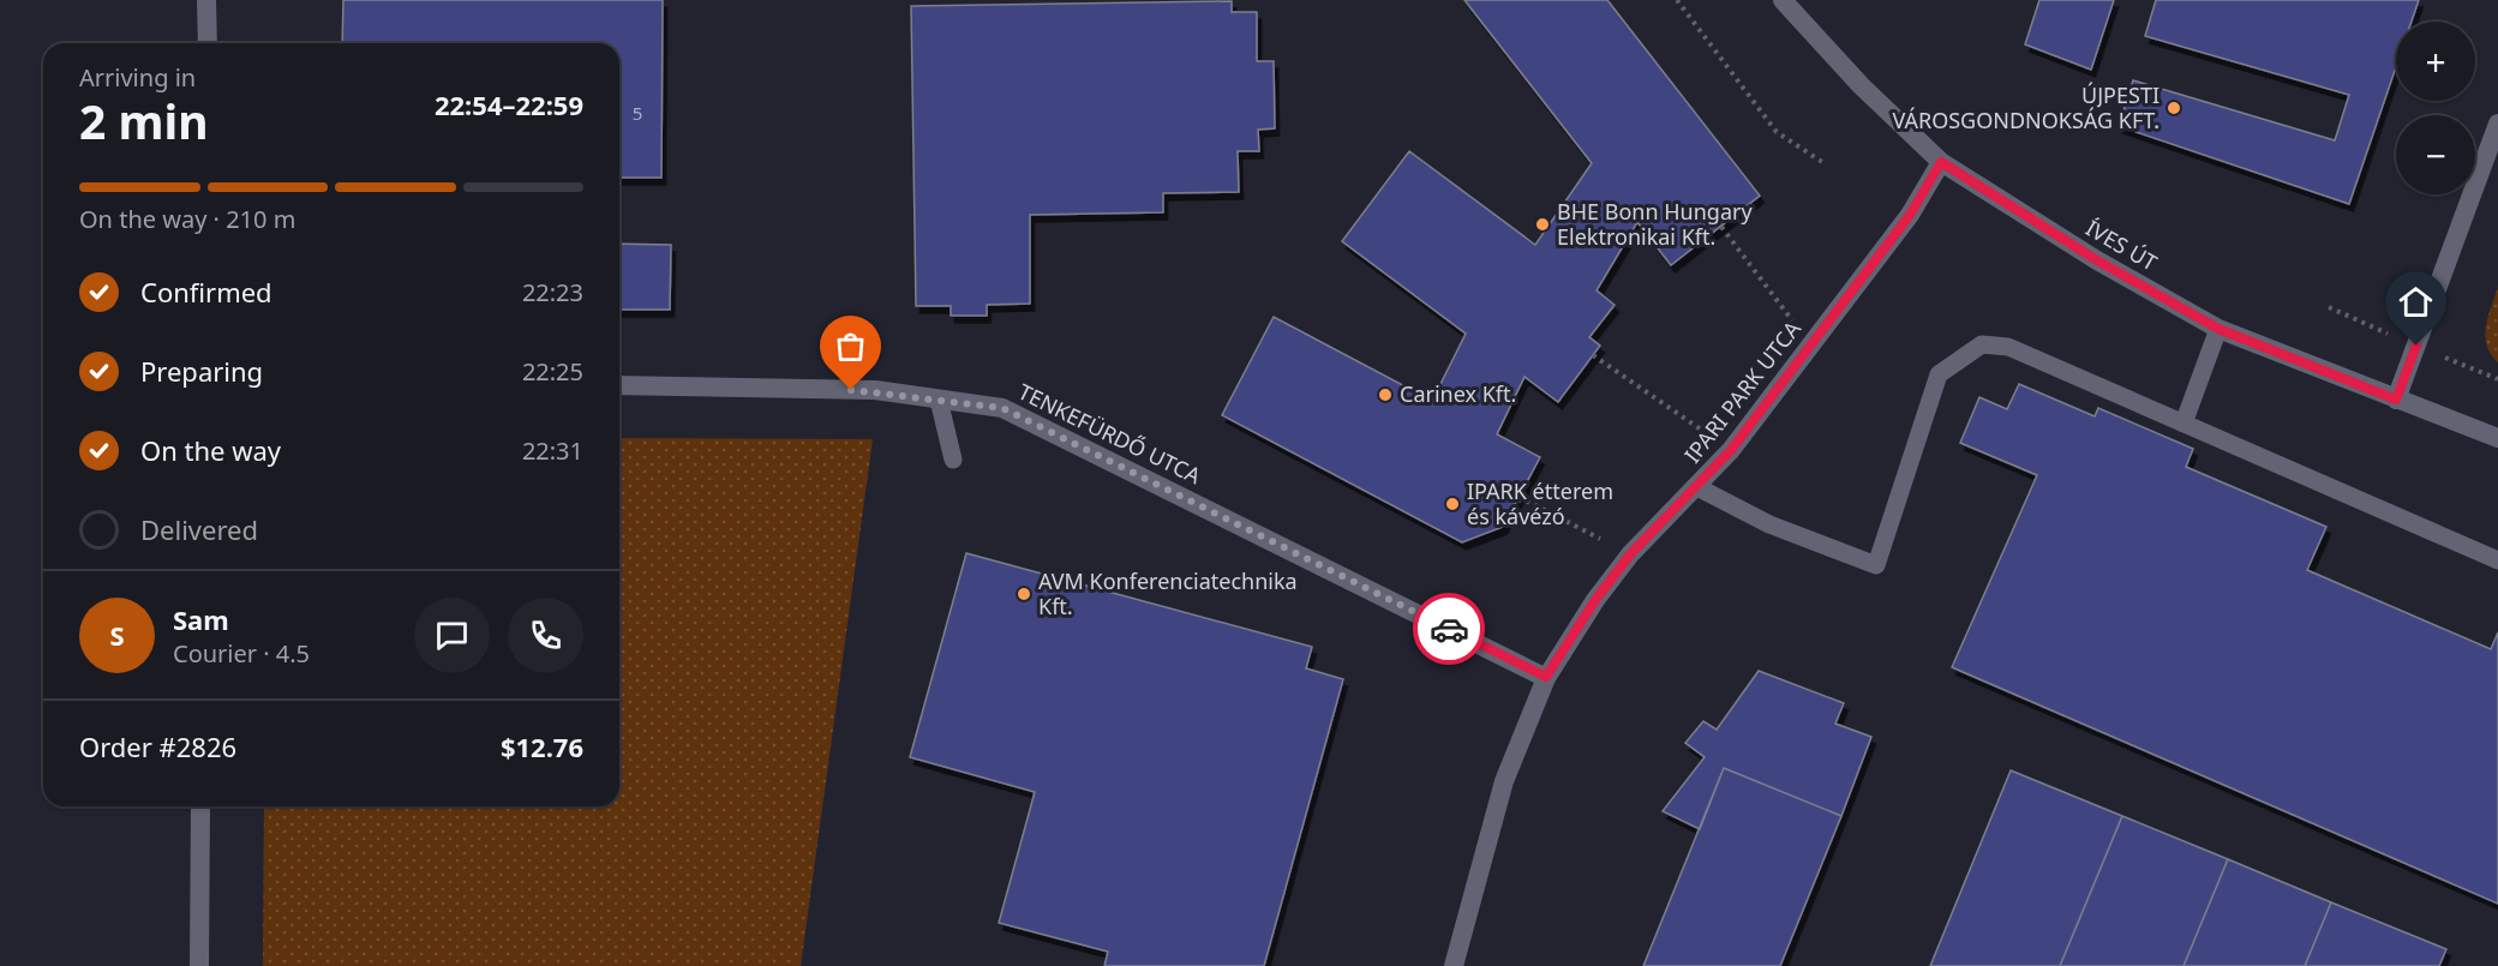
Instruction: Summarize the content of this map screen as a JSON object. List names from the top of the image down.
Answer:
{
  "streets": {
    "street": ["ÍVES ÚT", "IPARI PARK UTCA", "TENKEFÜRDŐ UTCA"]
  },
  "crossings": [
    ["ÍVES ÚT", "IPARI PARK UTCA"],
    ["IPARI PARK UTCA", "TENKEFÜRDŐ UTCA"]
  ],
  "places": [
    "ÚJPESTI VÁROSGONDNOKSÁG KFT.",
    "BHE Bonn Hungary Elektronikai Kft.",
    "Carinex Kft.",
    "IPARK étterem és kávézó",
    "AVM Konferenciatechnika Kft."
  ],
  "house_numbers": ["5"],
  "page": {
    "map_buttons": ["+", "−"],
    "heading": ["2 min", "Arriving in", "22:54–22:59"],
    "panel": [
      "Sam",
      "Courier · 4.5",
      "Order #2826",
      "$12.76"
    ],
    "bar": "On the way · 210 m",
    "list": [
      ["Confirmed", "22:23"],
      ["Preparing", "22:25"],
      ["On the way", "22:31"],
      "Delivered"
    ],
    "round": "S"
  }
}
